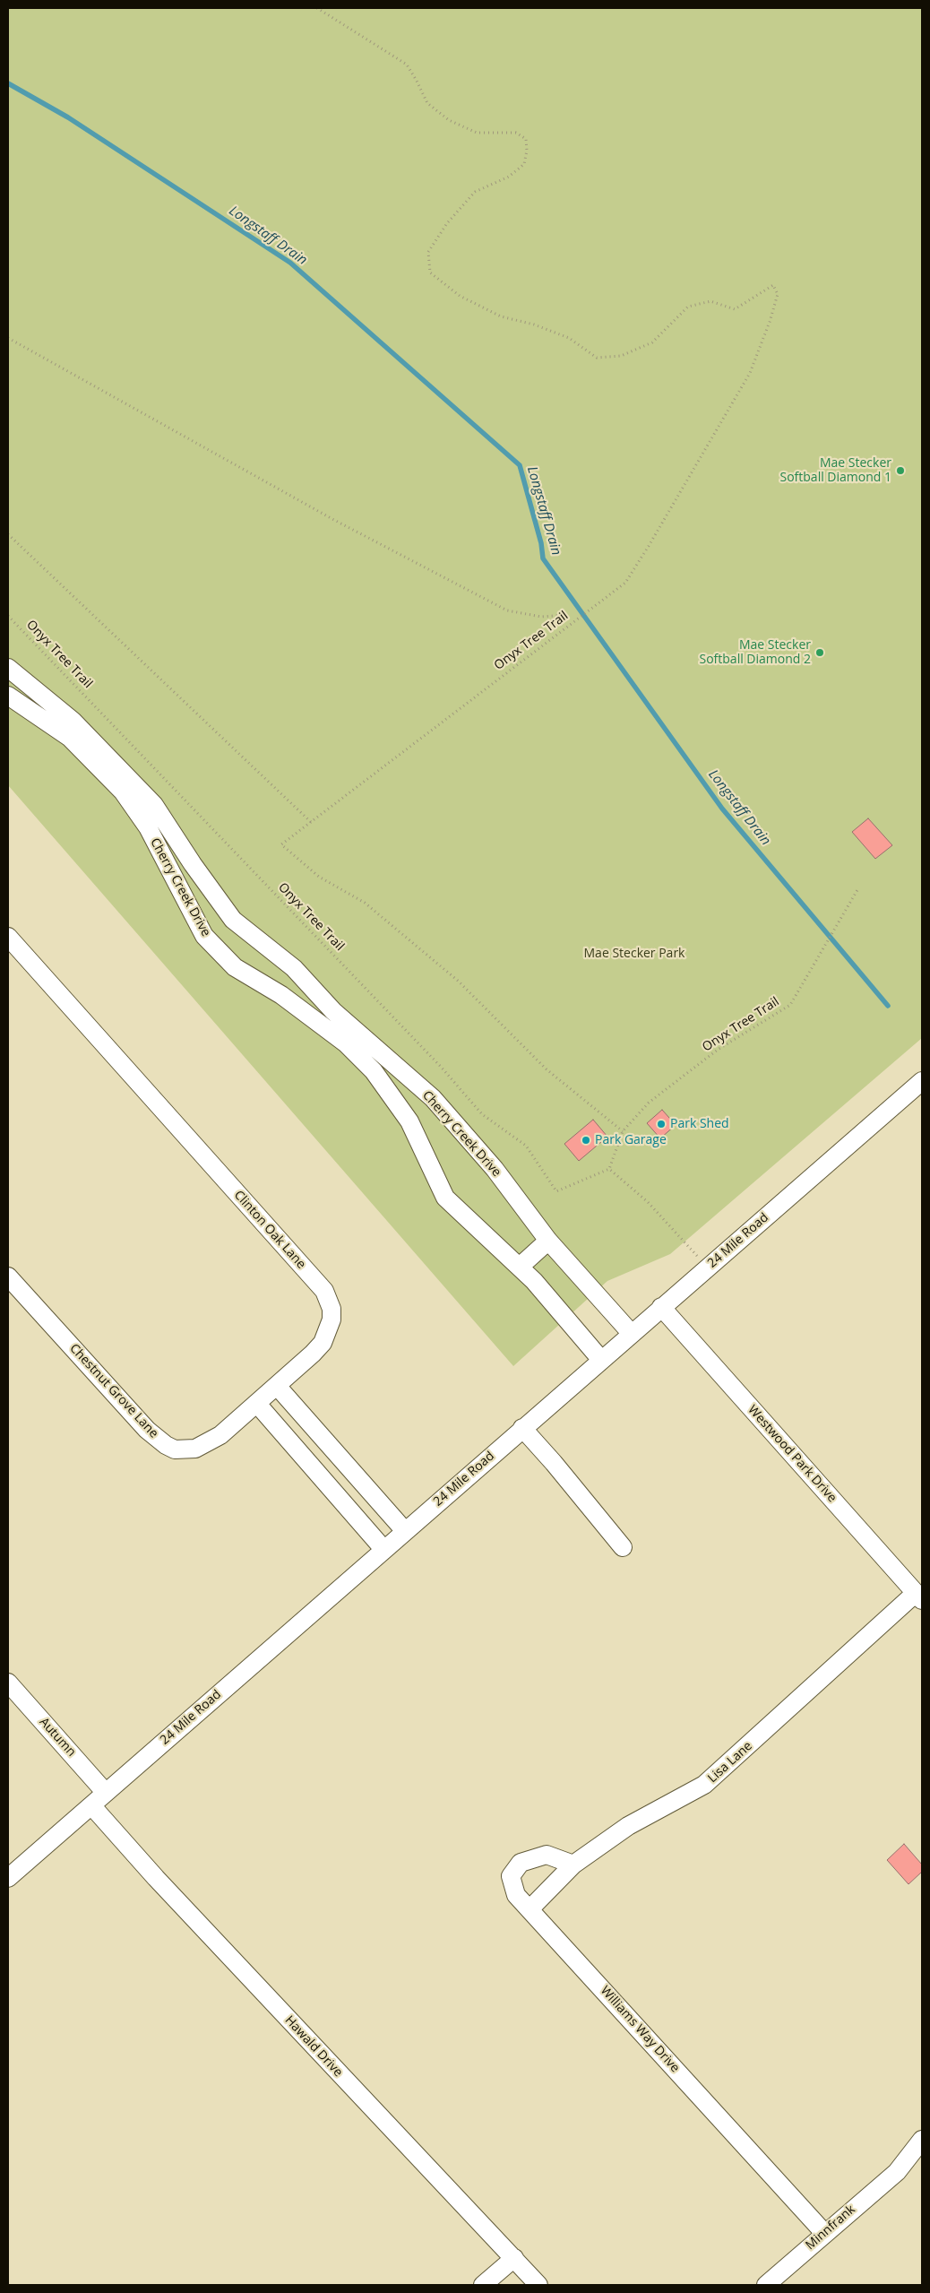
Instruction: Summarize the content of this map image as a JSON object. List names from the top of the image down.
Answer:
{
  "streets": {
    "street": [
      "Cherry Creek Drive",
      "Clinton Oak Lane",
      "24 Mile Road",
      "Chestnut Grove Lane",
      "Westwood Park Drive",
      "Autumn",
      "Lisa Lane",
      "Williams Way Drive",
      "Hawald Drive",
      "Minnfrank"
    ],
    "path": ["Onyx Tree Trail"]
  },
  "crossings": [
    ["Cherry Creek Drive", "24 Mile Road"],
    ["Clinton Oak Lane", "Chestnut Grove Lane"],
    ["24 Mile Road", "Westwood Park Drive"],
    ["24 Mile Road", "Autumn"],
    ["24 Mile Road", "Hawald Drive"],
    ["Westwood Park Drive", "Lisa Lane"],
    ["Lisa Lane", "Williams Way Drive"],
    ["Williams Way Drive", "Minnfrank"]
  ],
  "water": ["Longstaff Drain"],
  "parks": ["Mae Stecker Park"],
  "places": [
    "Mae Stecker Softball Diamond 1",
    "Mae Stecker Softball Diamond 2",
    "Park Shed",
    "Park Garage"
  ]
}
